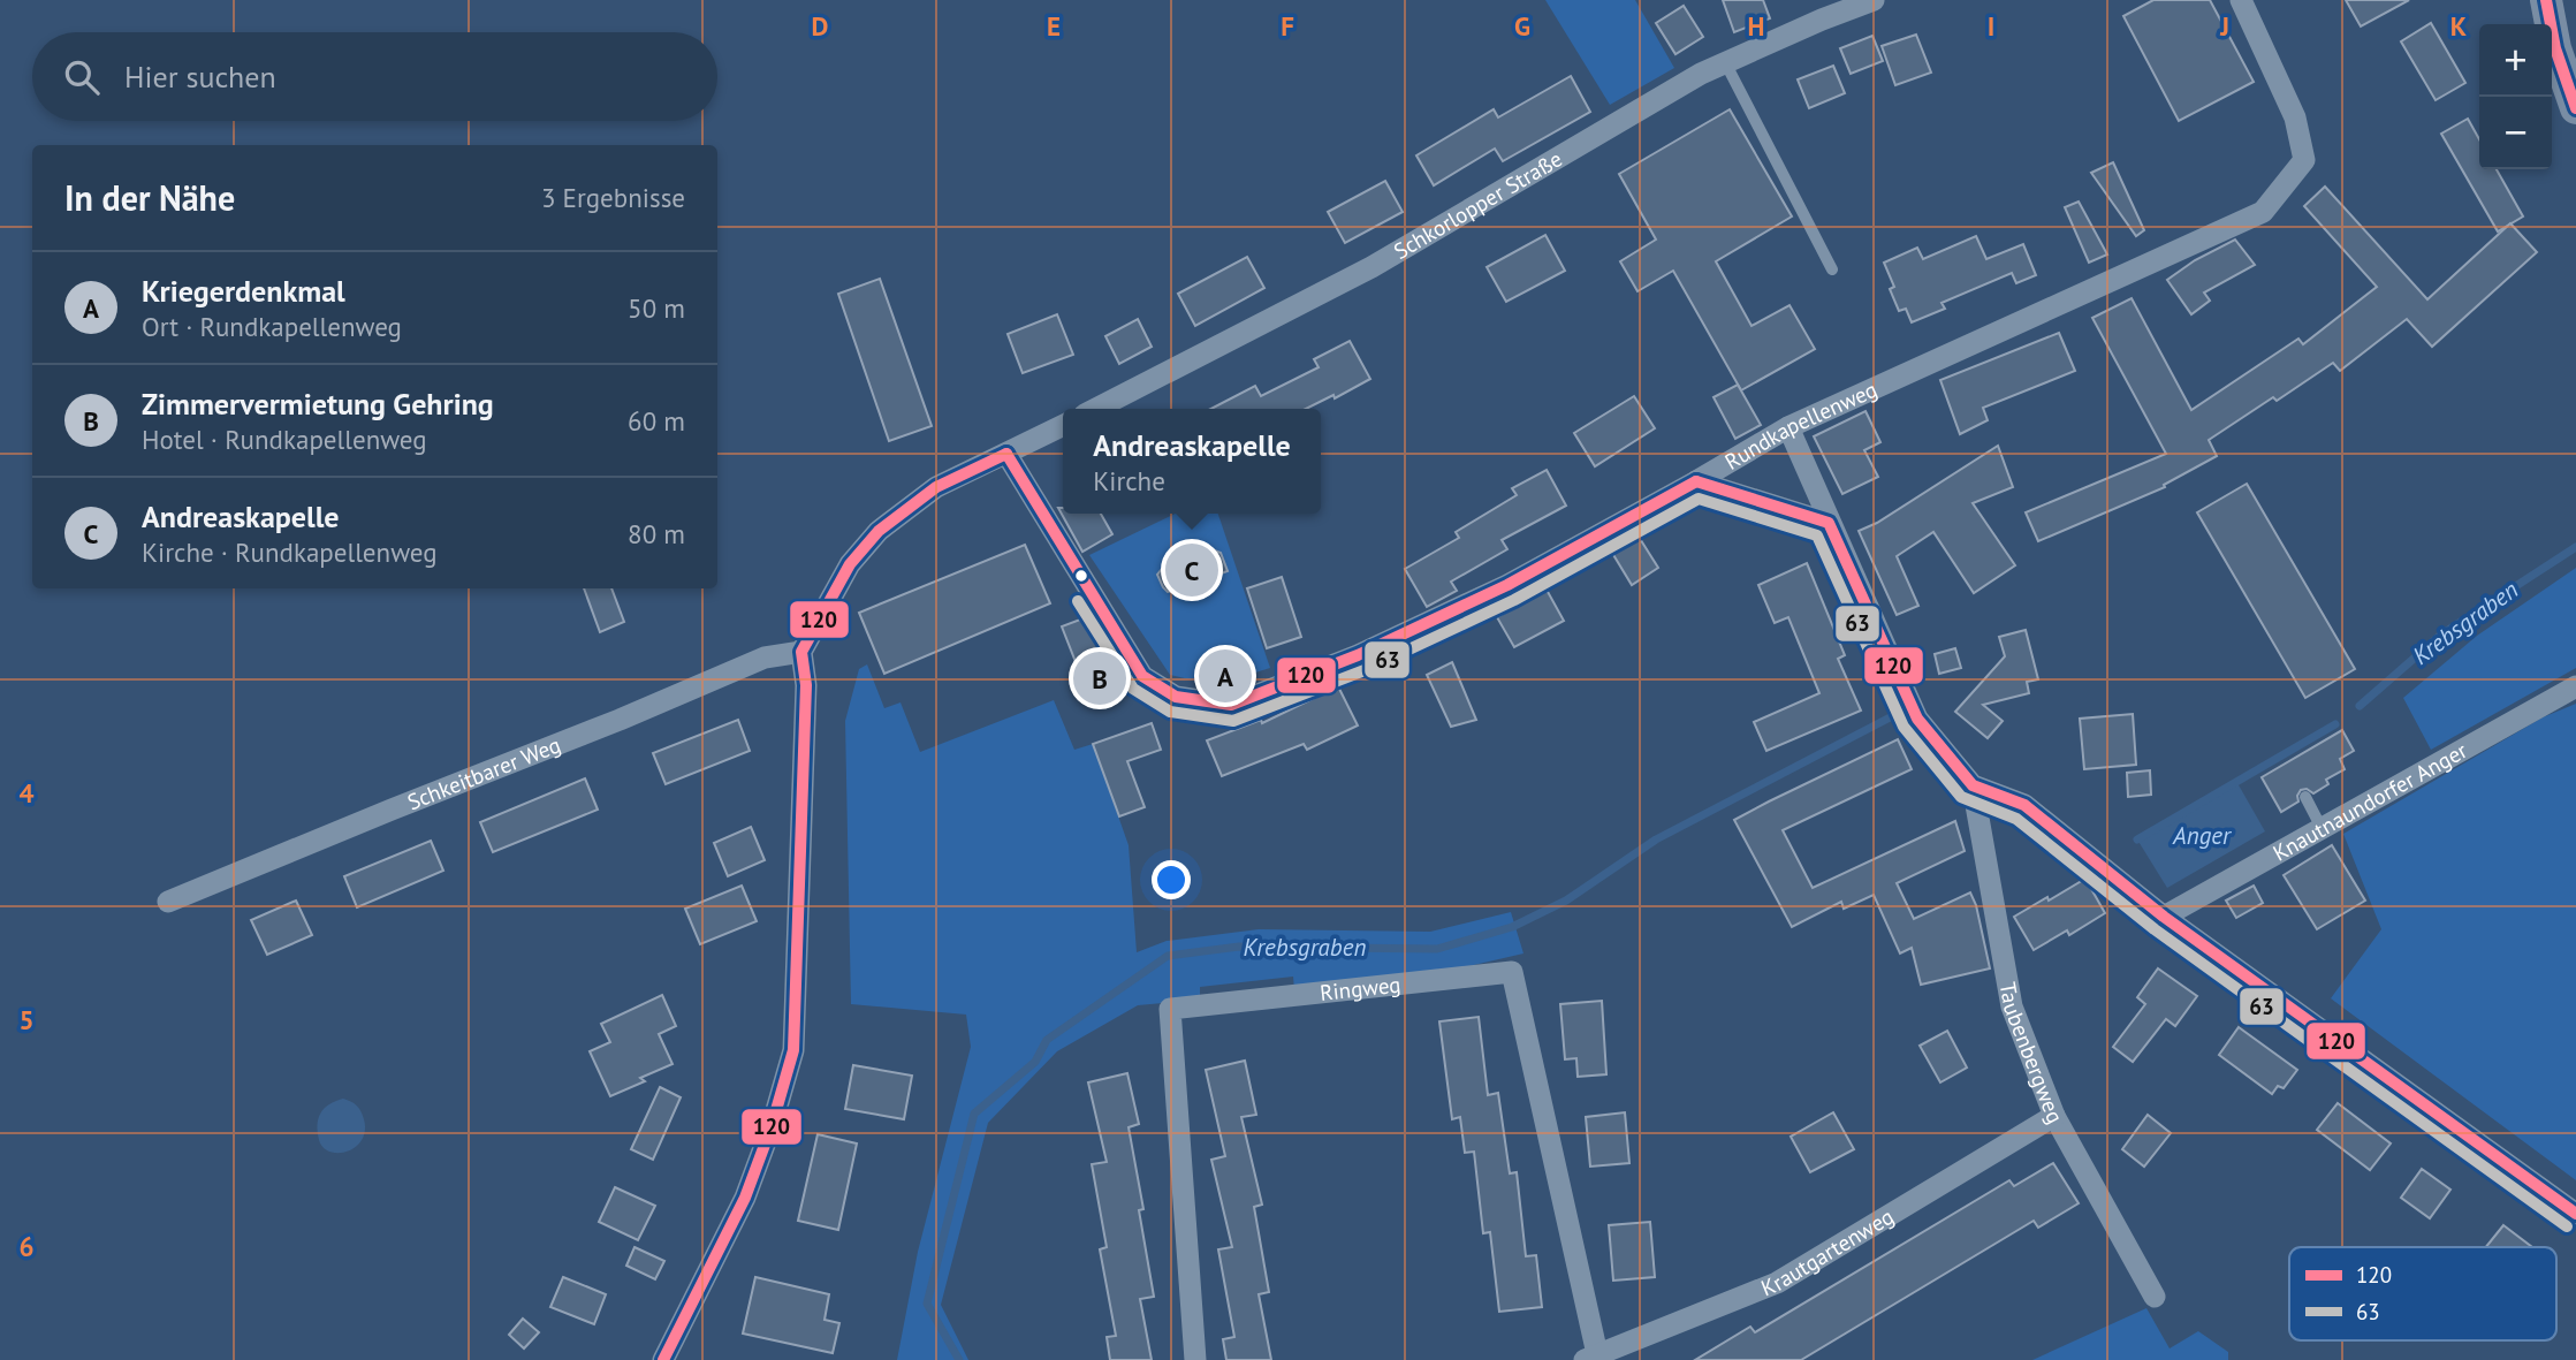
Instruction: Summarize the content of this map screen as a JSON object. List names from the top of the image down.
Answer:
{
  "streets": {
    "street": [
      "Schkorlopper Straße",
      "Rundkapellenweg",
      "Schkeitbarer Weg",
      "Knautnaundorfer Anger",
      "Ringweg",
      "Taubenbergweg",
      "Krautgartenweg"
    ]
  },
  "crossings": [
    ["Ringweg", "Krautgartenweg"],
    ["Taubenbergweg", "Krautgartenweg"]
  ],
  "water": ["Krebsgraben", "Anger"],
  "lines": ["transit line 120", "transit line 63"],
  "legend": ["120", "63"],
  "page": {
    "map_buttons": ["+", "−"],
    "search": "Hier suchen",
    "heading": ["In der Nähe", "3 Ergebnisse"],
    "list": [
      {
        "mark": "A",
        "name": "Kriegerdenkmal",
        "note": "Ort · Rundkapellenweg",
        "value": "50 m"
      },
      {
        "mark": "B",
        "name": "Zimmervermietung Gehring",
        "note": "Hotel · Rundkapellenweg",
        "value": "60 m"
      },
      {
        "mark": "C",
        "name": "Andreaskapelle",
        "note": "Kirche · Rundkapellenweg",
        "value": "80 m"
      }
    ],
    "popup": ["Andreaskapelle", "Kirche"],
    "pins": ["C", "A", "B"]
  },
  "grid": {
    "columns": [
      "D",
      "E",
      "F",
      "G",
      "H",
      "I",
      "J",
      "K"
    ],
    "rows": ["4", "5", "6"]
  }
}
